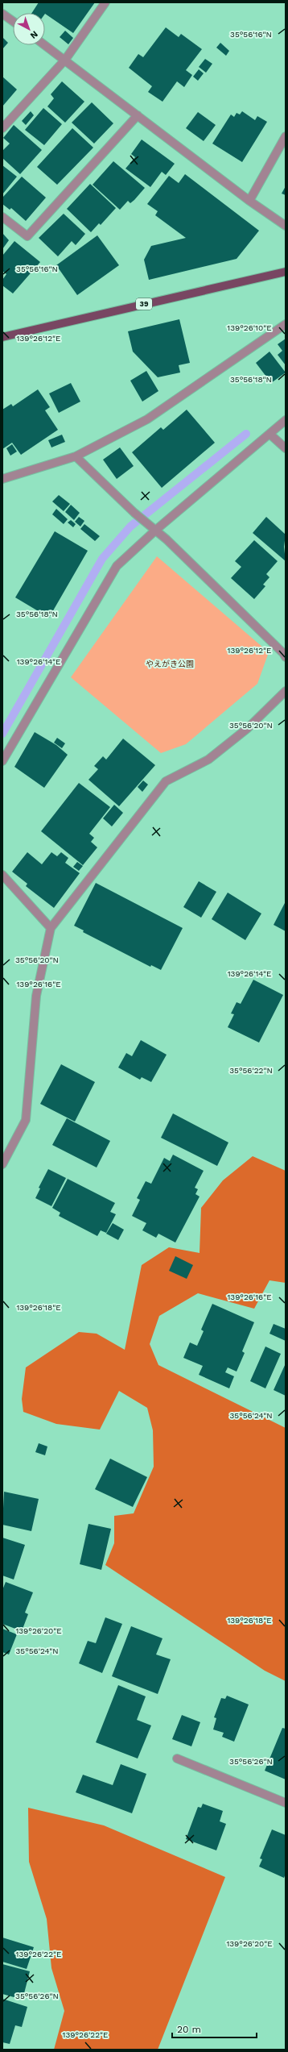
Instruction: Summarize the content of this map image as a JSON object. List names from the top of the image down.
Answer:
{
  "streets": {
    "main road": ["39"]
  },
  "parks": ["やえがき公園"],
  "scale_bar": "20 m",
  "north": "bottom right",
  "coordinates": [
    "35°56'16\"N",
    "139°26'10\"E",
    "139°26'12\"E",
    "35°56'18\"N",
    "139°26'14\"E",
    "35°56'20\"N",
    "139°26'16\"E",
    "35°56'22\"N",
    "139°26'18\"E",
    "35°56'24\"N",
    "139°26'20\"E",
    "35°56'26\"N",
    "139°26'22\"E"
  ]
}
